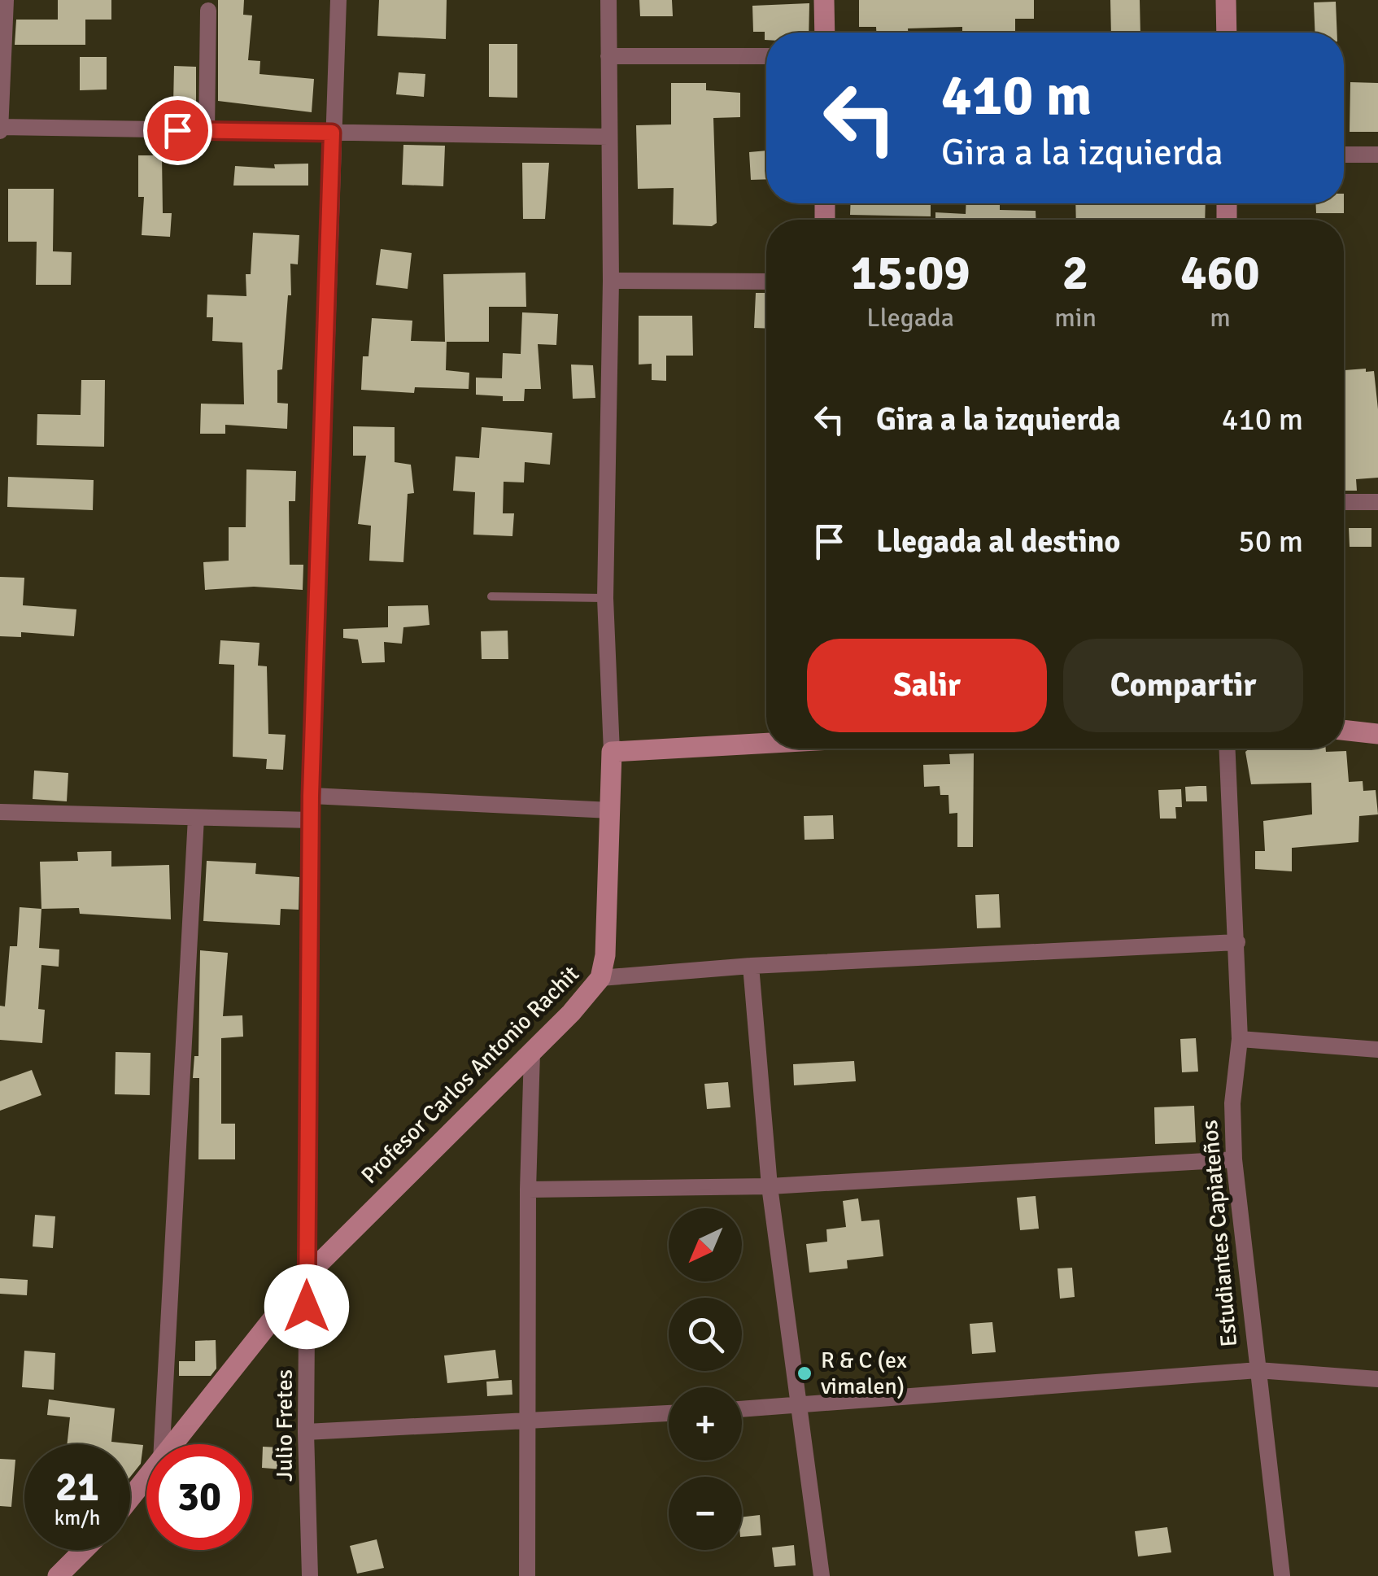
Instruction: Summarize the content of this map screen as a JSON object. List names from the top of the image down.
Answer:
{
  "streets": {
    "main road": ["Profesor Carlos Antonio Rachit"],
    "street": ["Estudiantes Capiateños", "Julio Fretes"]
  },
  "crossings": [
    ["Profesor Carlos Antonio Rachit", "Julio Fretes"]
  ],
  "places": ["R & C (ex vimalen)"],
  "north": "bottom left",
  "page": {
    "turn": ["410 m", "Gira a la izquierda"],
    "eta": [
      "15:09",
      "Llegada",
      "2",
      "min",
      "460",
      "m"
    ],
    "list": [
      {
        "name": "Gira a la izquierda",
        "value": "410 m"
      },
      {
        "name": "Llegada al destino",
        "value": "50 m"
      }
    ],
    "buttons": ["Salir", "Compartir"],
    "map_buttons": ["+", "−"],
    "speed": "21 km/h",
    "limit": "30"
  }
}
